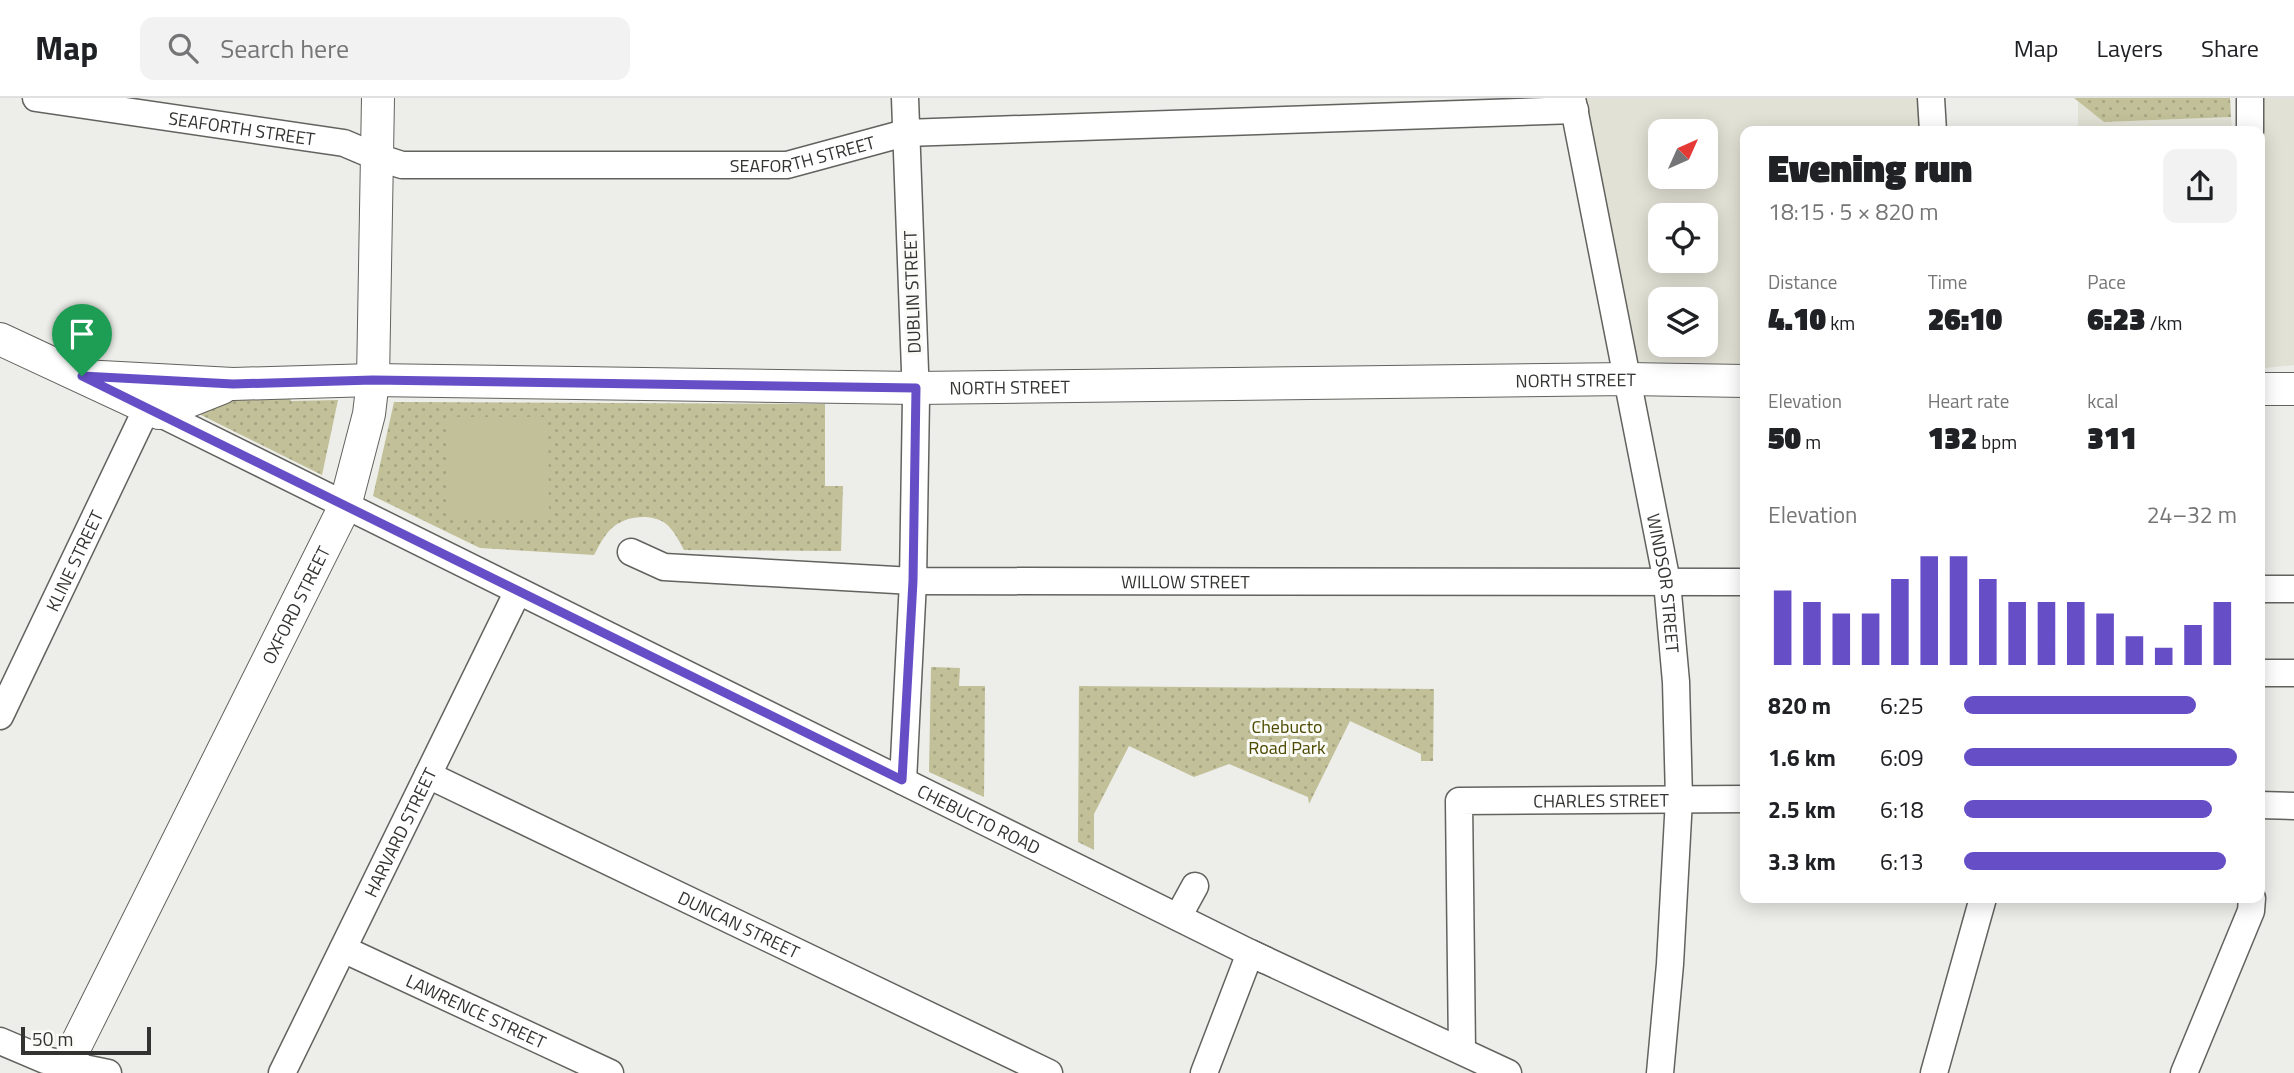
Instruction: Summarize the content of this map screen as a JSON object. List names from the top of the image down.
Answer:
{
  "streets": {
    "main road": ["NORTH STREET", "OXFORD STREET", "CHEBUCTO ROAD"],
    "street": [
      "SEAFORTH STREET",
      "DUBLIN STREET",
      "KLINE STREET",
      "WILLOW STREET",
      "WINDSOR STREET",
      "CHARLES STREET",
      "HARVARD STREET",
      "DUNCAN STREET",
      "LAWRENCE STREET"
    ]
  },
  "crossings": [
    ["SEAFORTH STREET", "DUBLIN STREET"],
    ["SEAFORTH STREET", "WINDSOR STREET"],
    ["SEAFORTH STREET", "OXFORD STREET"],
    ["DUBLIN STREET", "NORTH STREET"],
    ["DUBLIN STREET", "WILLOW STREET"],
    ["DUBLIN STREET", "CHEBUCTO ROAD"],
    ["NORTH STREET", "KLINE STREET"],
    ["NORTH STREET", "WINDSOR STREET"],
    ["NORTH STREET", "OXFORD STREET"],
    ["NORTH STREET", "CHEBUCTO ROAD"],
    ["KLINE STREET", "CHEBUCTO ROAD"],
    ["WILLOW STREET", "WINDSOR STREET"],
    ["WINDSOR STREET", "CHARLES STREET"],
    ["OXFORD STREET", "CHEBUCTO ROAD"],
    ["CHARLES STREET", "CHEBUCTO ROAD"],
    ["CHEBUCTO ROAD", "HARVARD STREET"],
    ["HARVARD STREET", "DUNCAN STREET"],
    ["HARVARD STREET", "LAWRENCE STREET"]
  ],
  "parks": ["Chebucto Road Park"],
  "scale_bar": "50 m",
  "north": "top right",
  "page": {
    "header": "Map",
    "search": "Search here",
    "nav": ["Map", "Layers", "Share"],
    "heading": ["Evening run", "18:15 · 5 × 820 m"],
    "stats": [
      ["Distance", "4.10 km"],
      ["Time", "26:10"],
      ["Pace", "6:23 /km"],
      ["Elevation", "50 m"],
      ["Heart rate", "132 bpm"],
      ["kcal", "311"]
    ],
    "chart": ["Elevation", "24–32 m"],
    "list": [
      {
        "name": "820 m",
        "note": "6:25"
      },
      {
        "name": "1.6 km",
        "note": "6:09"
      },
      {
        "name": "2.5 km",
        "note": "6:18"
      },
      {
        "name": "3.3 km",
        "note": "6:13"
      }
    ],
    "scale": "50 m"
  }
}
